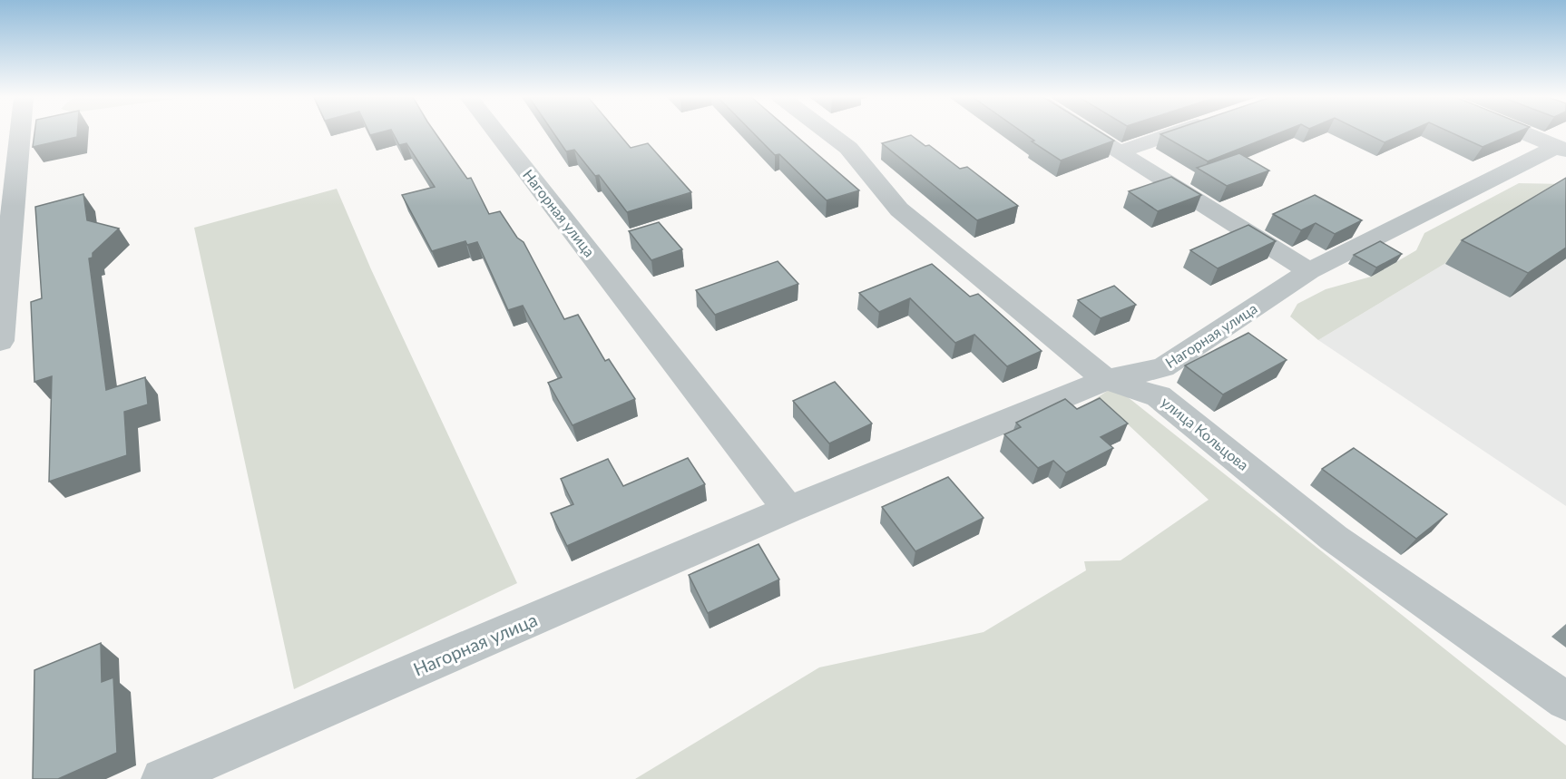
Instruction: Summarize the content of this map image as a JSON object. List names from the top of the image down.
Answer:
{
  "streets": {
    "street": ["Нагорная улица", "улица Кольцова"]
  },
  "crossings": [
    ["Нагорная улица", "улица Кольцова"]
  ]
}
